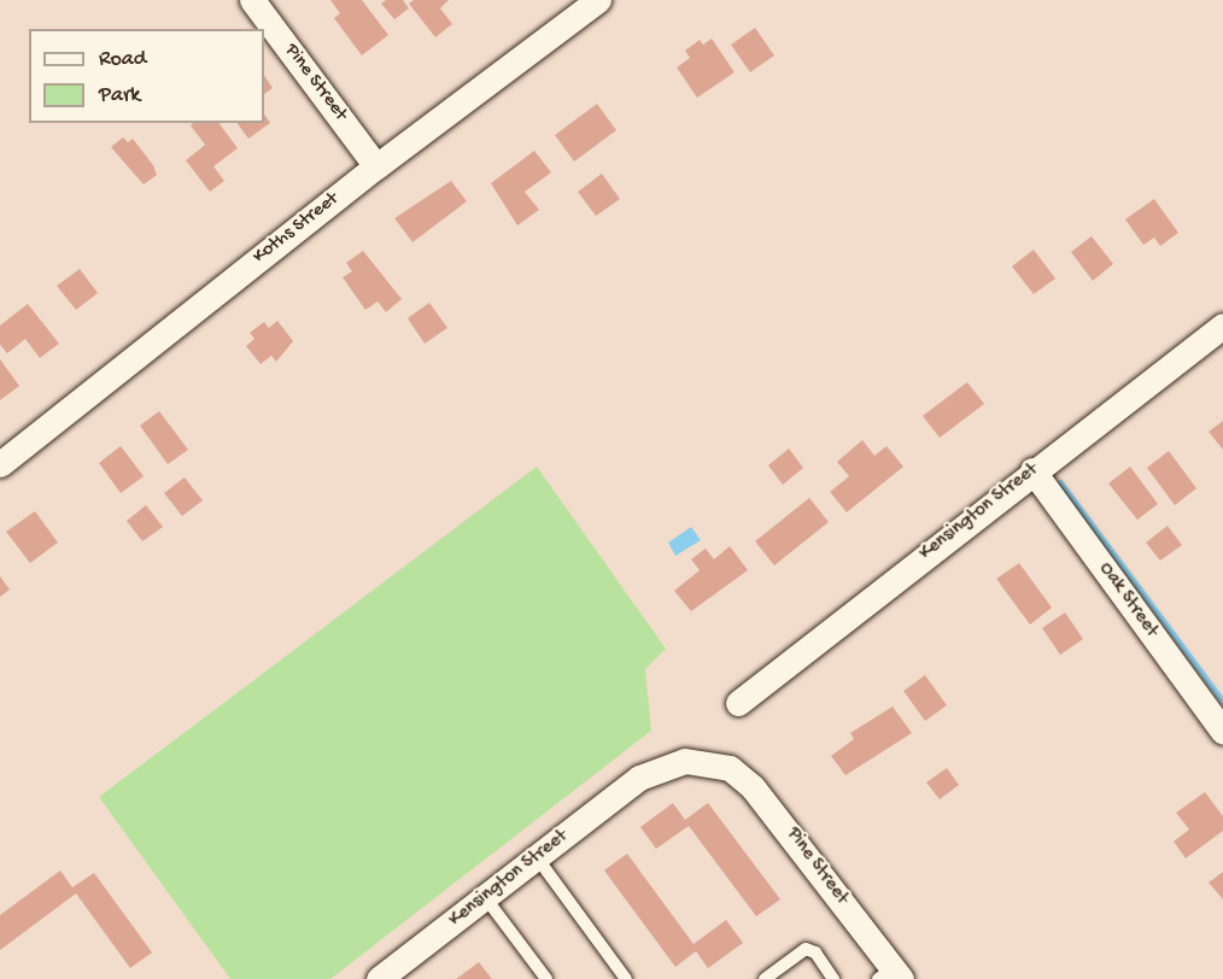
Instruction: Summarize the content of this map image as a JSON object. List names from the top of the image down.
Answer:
{
  "streets": {
    "street": [
      "Pine Street",
      "Koths Street",
      "Kensington Street",
      "Oak Street"
    ]
  },
  "crossings": [
    ["Pine Street", "Koths Street"],
    ["Pine Street", "Kensington Street"],
    ["Kensington Street", "Oak Street"]
  ],
  "legend": ["Road", "Park"]
}
